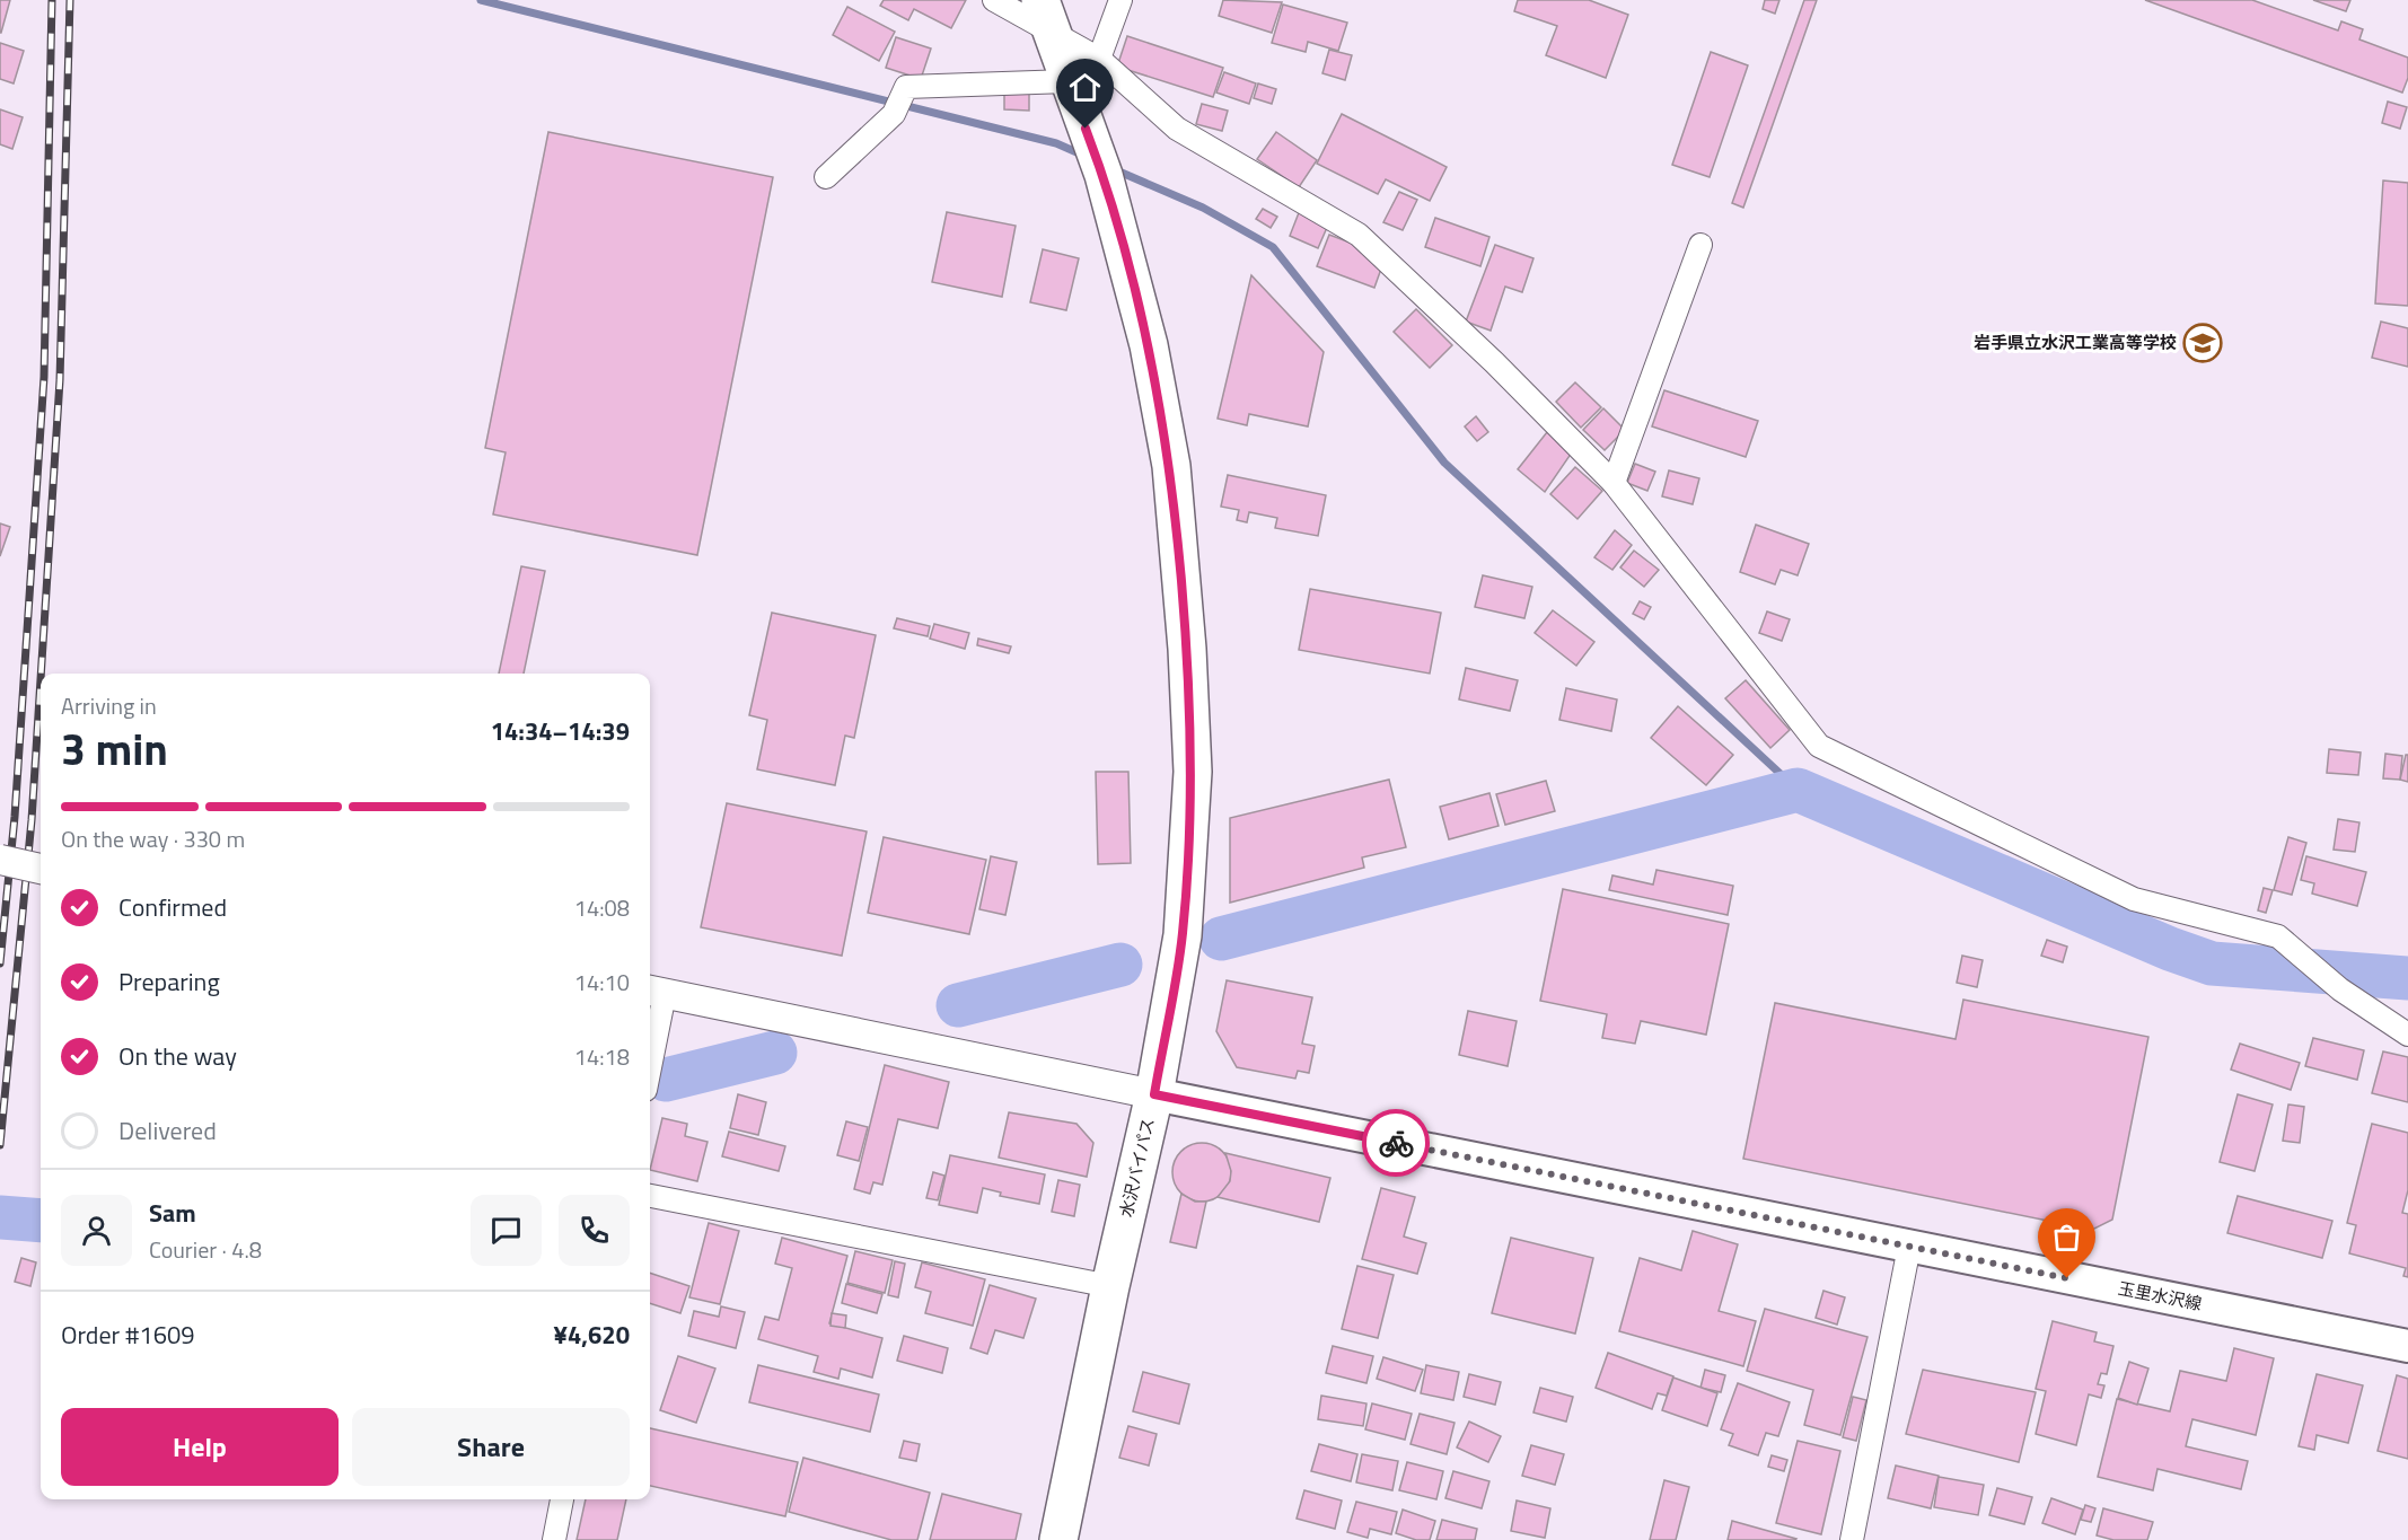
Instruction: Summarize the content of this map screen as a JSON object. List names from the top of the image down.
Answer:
{
  "streets": {
    "highway": ["水沢バイパス"],
    "main road": ["玉里水沢線"]
  },
  "crossings": [
    ["水沢バイパス", "玉里水沢線"]
  ],
  "places": {
    "school or university": ["岩手県立水沢工業高等学校"]
  },
  "page": {
    "heading": ["3 min", "Arriving in", "14:34–14:39"],
    "panel": [
      "Sam",
      "Courier · 4.8",
      "Order #1609",
      "¥4,620"
    ],
    "bar": "On the way · 330 m",
    "list": [
      ["Confirmed", "14:08"],
      ["Preparing", "14:10"],
      ["On the way", "14:18"],
      "Delivered"
    ],
    "buttons": ["Help", "Share"]
  }
}
